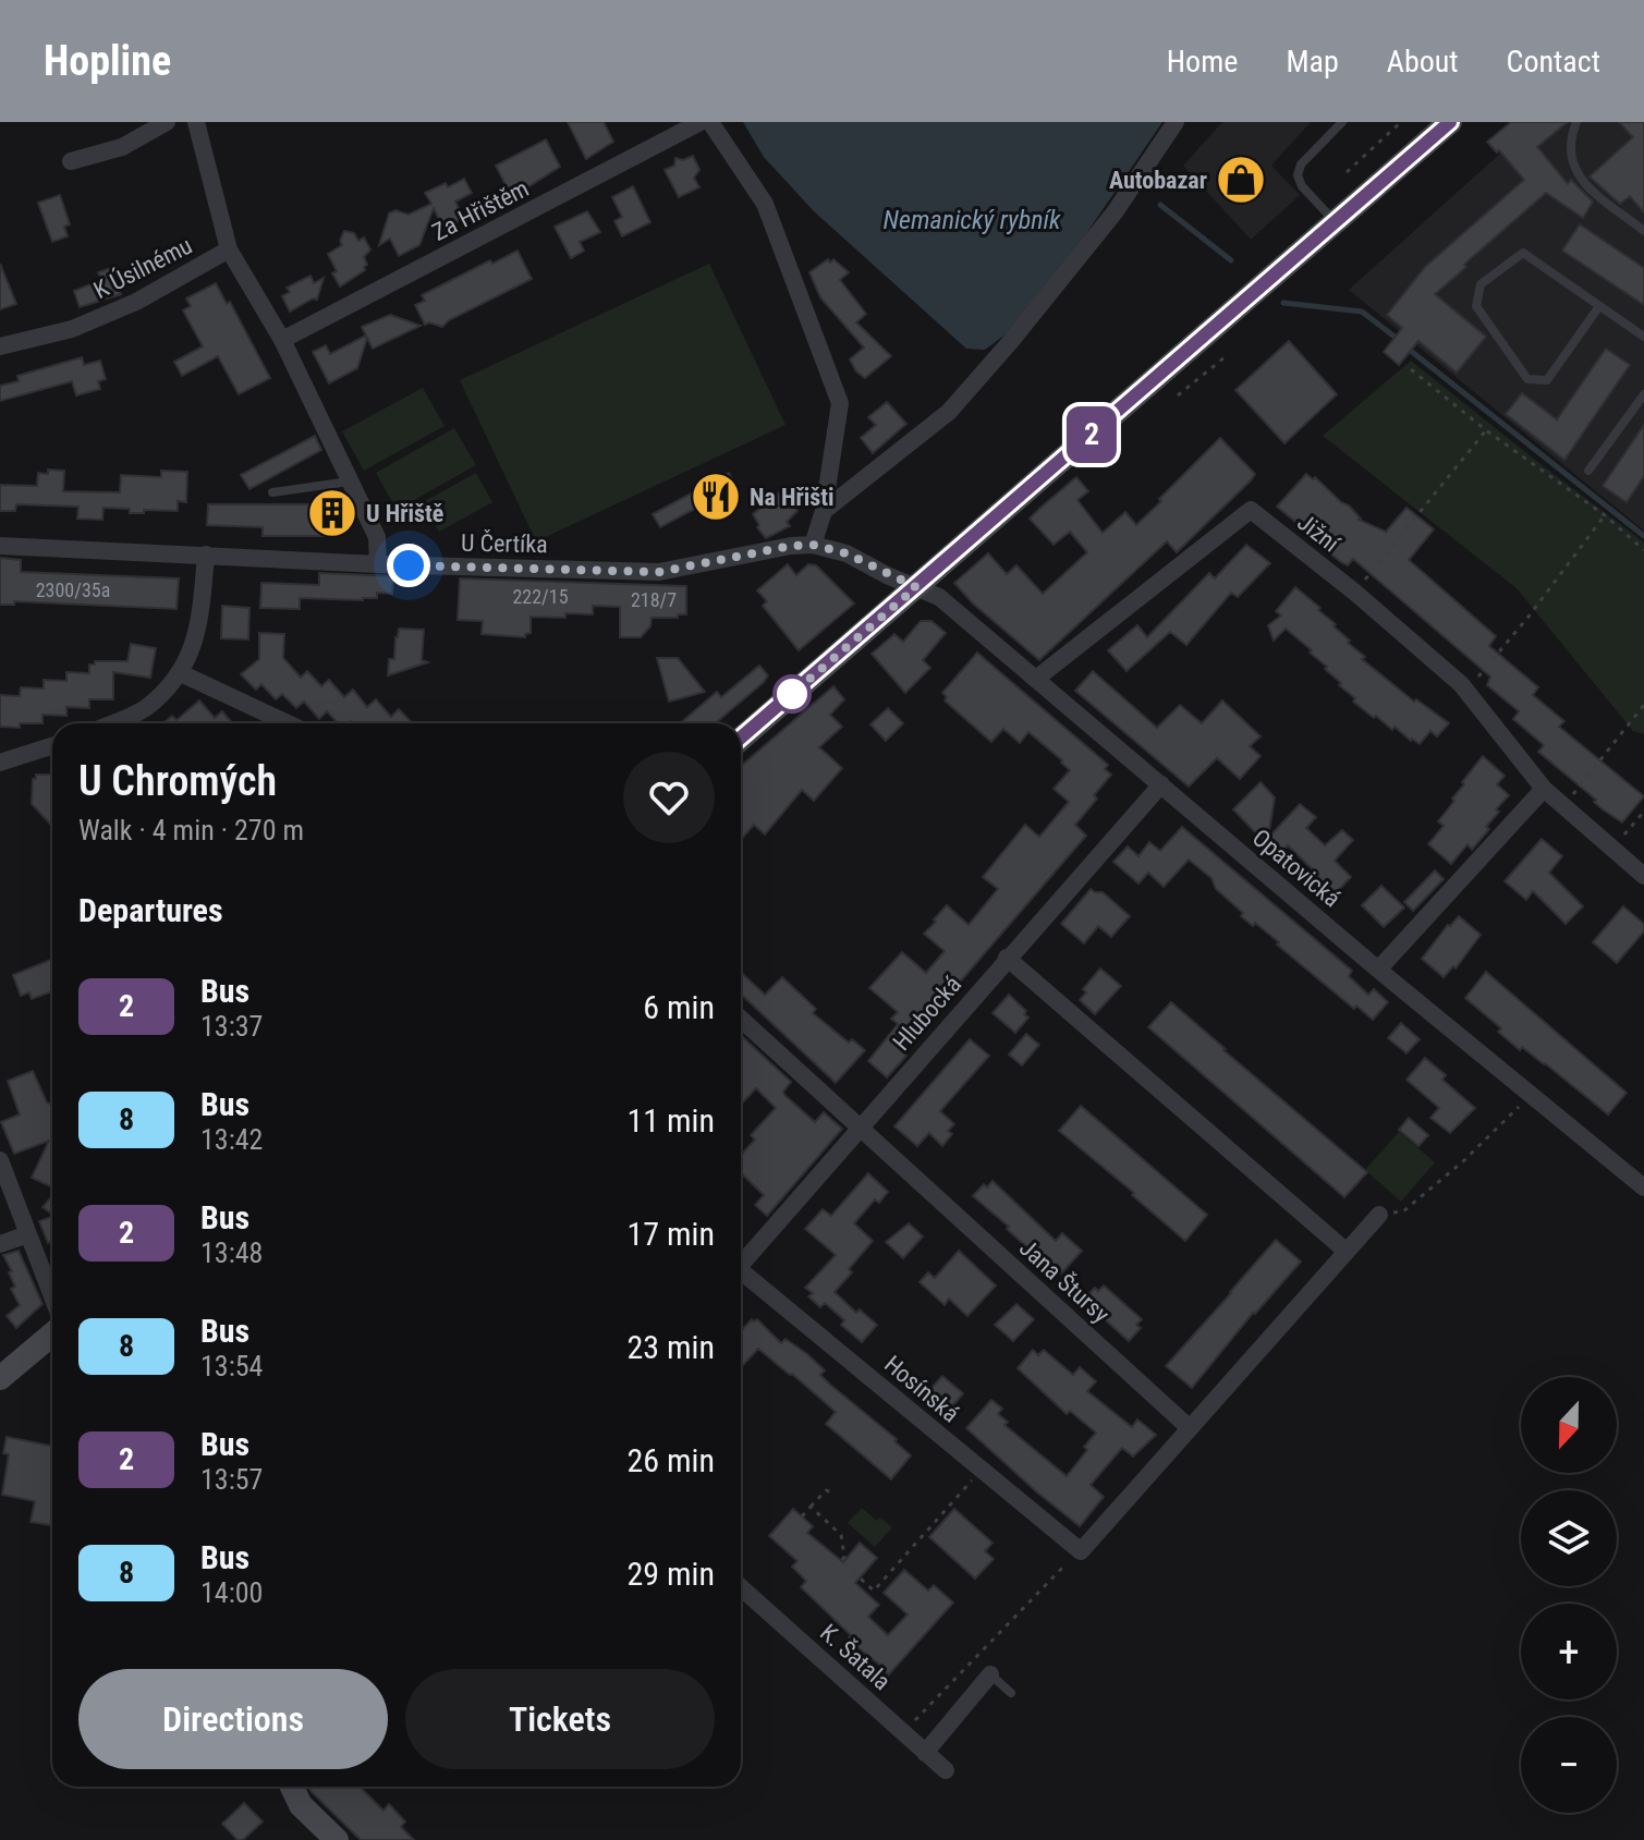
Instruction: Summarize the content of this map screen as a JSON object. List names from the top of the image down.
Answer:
{
  "streets": {
    "street": [
      "Za Hřištěm",
      "K Úsilnému",
      "Jižní",
      "U Čertíka",
      "Opatovická",
      "Hlubocká",
      "Jana Štursy",
      "Hosínská",
      "K. Šatala"
    ]
  },
  "crossings": [
    ["Jižní", "Opatovická"],
    ["U Čertíka", "Opatovická"],
    ["Opatovická", "Hlubocká"],
    ["Hlubocká", "Jana Štursy"]
  ],
  "water": ["Nemanický rybník"],
  "places": {
    "shop": ["Autobazar"],
    "restaurant": ["Na Hřišti"],
    "building": ["U Hřiště"]
  },
  "lines": ["bus line 2"],
  "house_numbers": ["2300/35a", "222/15", "218/7"],
  "north": "bottom",
  "page": {
    "header": "Hopline",
    "nav": [
      "Home",
      "Map",
      "About",
      "Contact"
    ],
    "on_map": "2",
    "heading": [
      ["U Chromých", "Walk · 4 min · 270 m"],
      "Departures"
    ],
    "list": [
      {
        "mark": "2",
        "name": "Bus",
        "note": "13:37",
        "value": "6 min"
      },
      {
        "mark": "8",
        "name": "Bus",
        "note": "13:42",
        "value": "11 min"
      },
      {
        "mark": "2",
        "name": "Bus",
        "note": "13:48",
        "value": "17 min"
      },
      {
        "mark": "8",
        "name": "Bus",
        "note": "13:54",
        "value": "23 min"
      },
      {
        "mark": "2",
        "name": "Bus",
        "note": "13:57",
        "value": "26 min"
      },
      {
        "mark": "8",
        "name": "Bus",
        "note": "14:00",
        "value": "29 min"
      }
    ],
    "map_buttons": ["+", "−"],
    "buttons": ["Directions", "Tickets"]
  }
}
